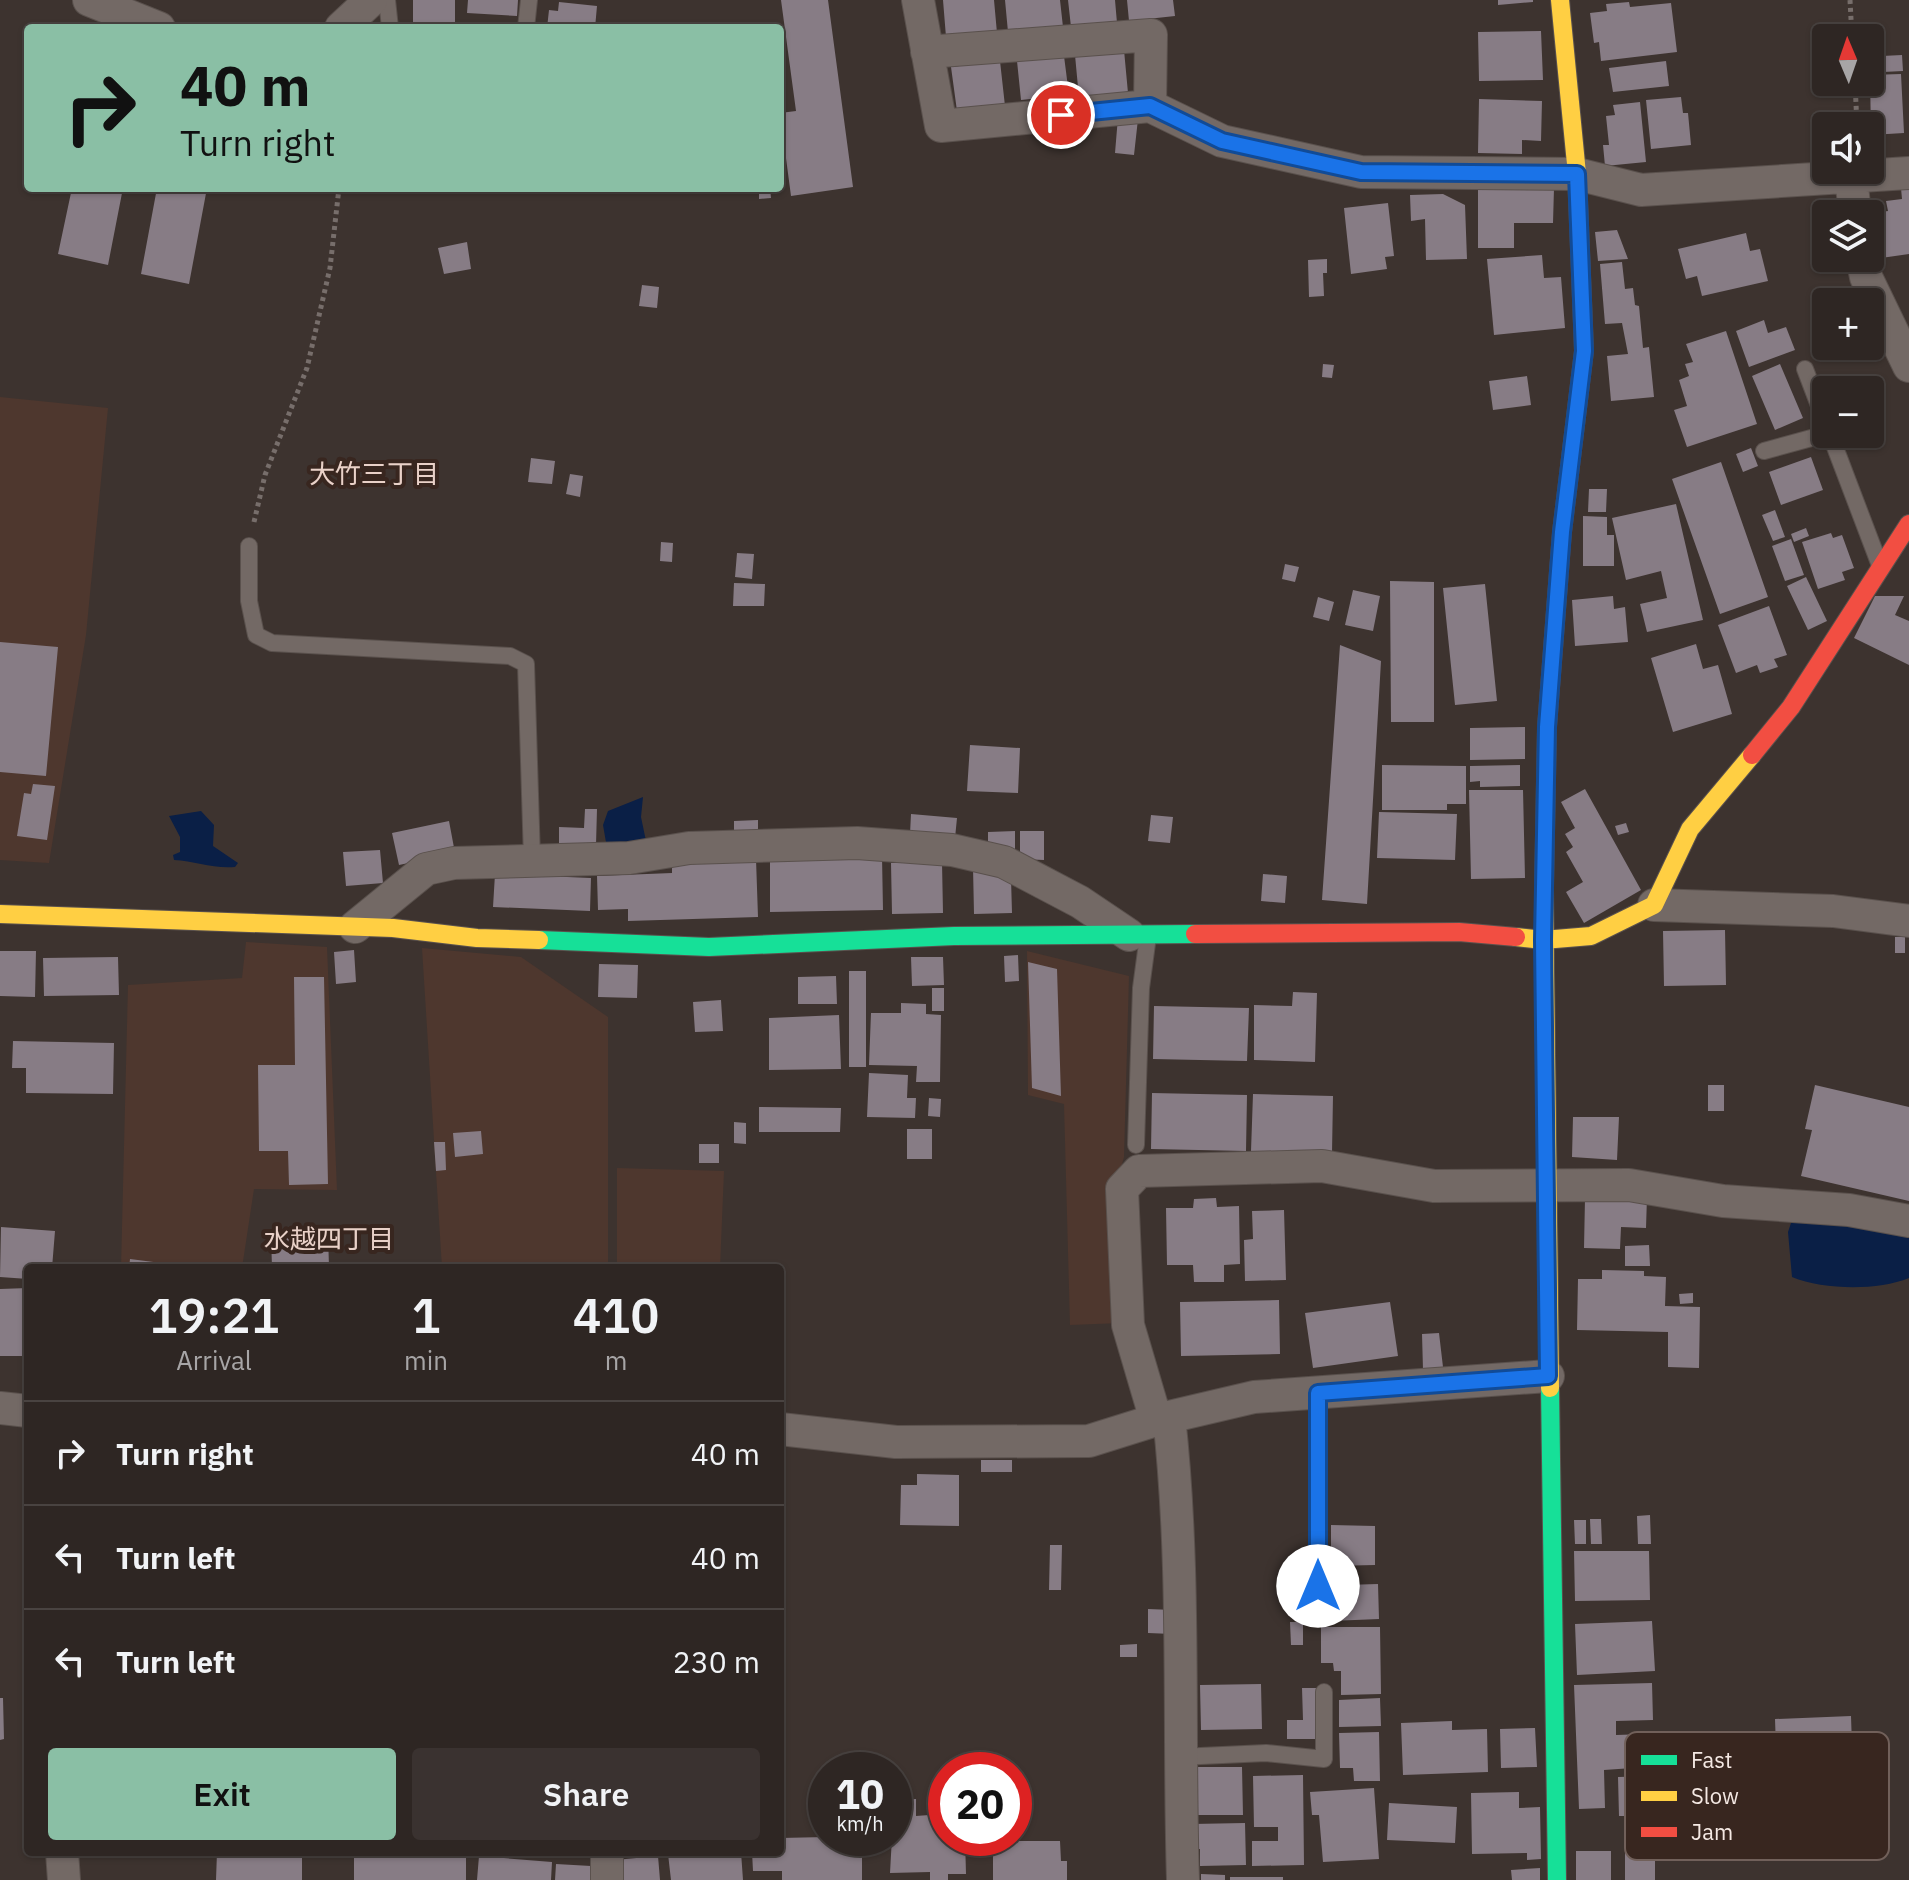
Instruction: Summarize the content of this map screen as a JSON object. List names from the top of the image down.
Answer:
{
  "districts": ["大竹三丁目", "水越四丁目"],
  "legend": ["Fast", "Slow", "Jam"],
  "north": "top",
  "page": {
    "map_buttons": ["+", "−"],
    "turn": ["40 m", "Turn right"],
    "eta": [
      "19:21",
      "Arrival",
      "1",
      "min",
      "410",
      "m"
    ],
    "list": [
      {
        "name": "Turn right",
        "value": "40 m"
      },
      {
        "name": "Turn left",
        "value": "40 m"
      },
      {
        "name": "Turn left",
        "value": "230 m"
      }
    ],
    "buttons": ["Exit", "Share"],
    "speed": "10 km/h",
    "limit": "20"
  }
}
